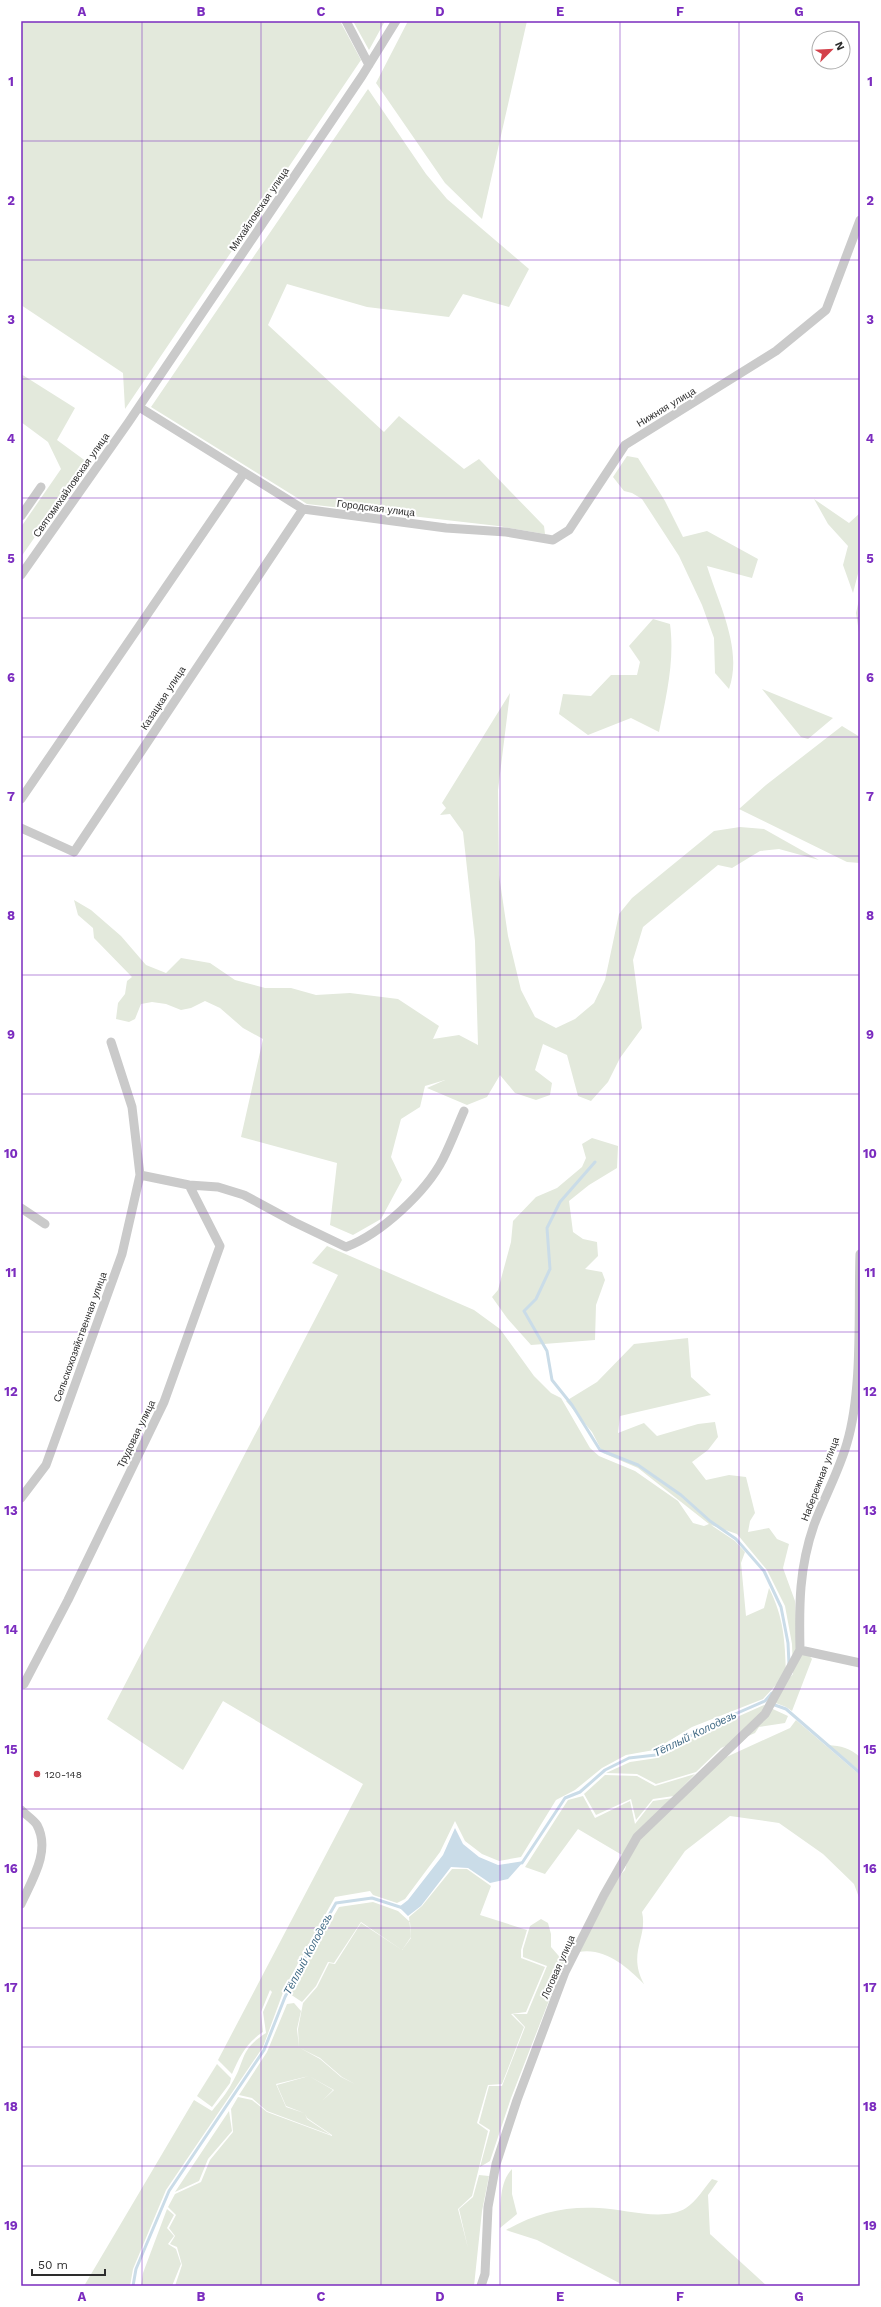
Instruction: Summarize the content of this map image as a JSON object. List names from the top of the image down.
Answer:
{
  "streets": {
    "street": [
      "Михайловская улица",
      "Нижняя улица",
      "Святомихайловская улица",
      "Городская улица",
      "Казацкая улица",
      "Сельскохозяйственная улица",
      "Трудовая улица",
      "Набережная улица",
      "Логовая улица"
    ]
  },
  "crossings": [
    ["Михайловская улица", "Святомихайловская улица"],
    ["Нижняя улица", "Городская улица"],
    ["Городская улица", "Казацкая улица"],
    ["Набережная улица", "Логовая улица"]
  ],
  "water": ["Тёплый Колодезь"],
  "places": ["120-148"],
  "scale_bar": "50 m",
  "north": "top right",
  "grid": {
    "columns": [
      "A",
      "B",
      "C",
      "D",
      "E",
      "F",
      "G"
    ],
    "rows": [
      "1",
      "2",
      "3",
      "4",
      "5",
      "6",
      "7",
      "8",
      "9",
      "10",
      "11",
      "12",
      "13",
      "14",
      "15",
      "16",
      "17",
      "18",
      "19"
    ]
  }
}
